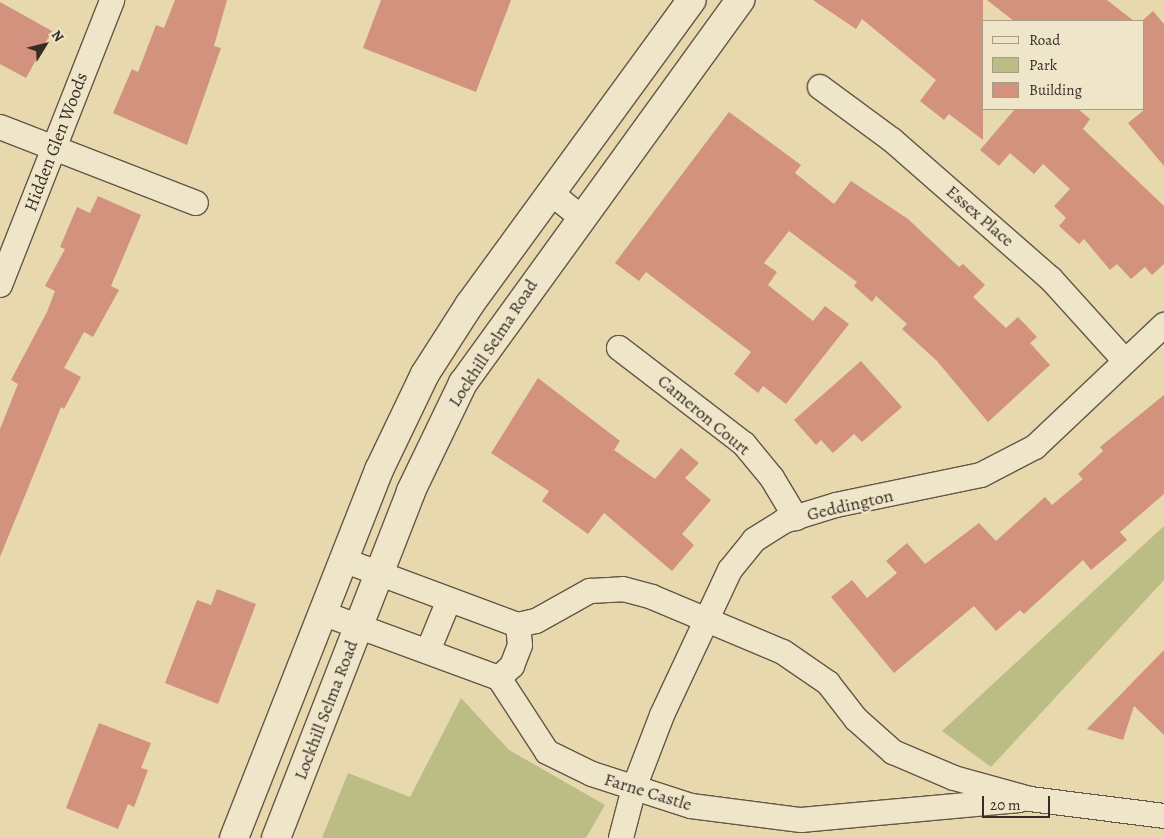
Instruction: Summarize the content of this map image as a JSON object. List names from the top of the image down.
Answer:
{
  "streets": {
    "main road": ["Lockhill Selma Road"],
    "street": [
      "Hidden Glen Woods",
      "Essex Place",
      "Cameron Court",
      "Geddington",
      "Farne Castle"
    ]
  },
  "crossings": [
    ["Essex Place", "Geddington"],
    ["Cameron Court", "Geddington"],
    ["Geddington", "Farne Castle"]
  ],
  "legend": ["Road", "Park", "Building"],
  "scale_bar": "20 m",
  "north": "top right"
}
